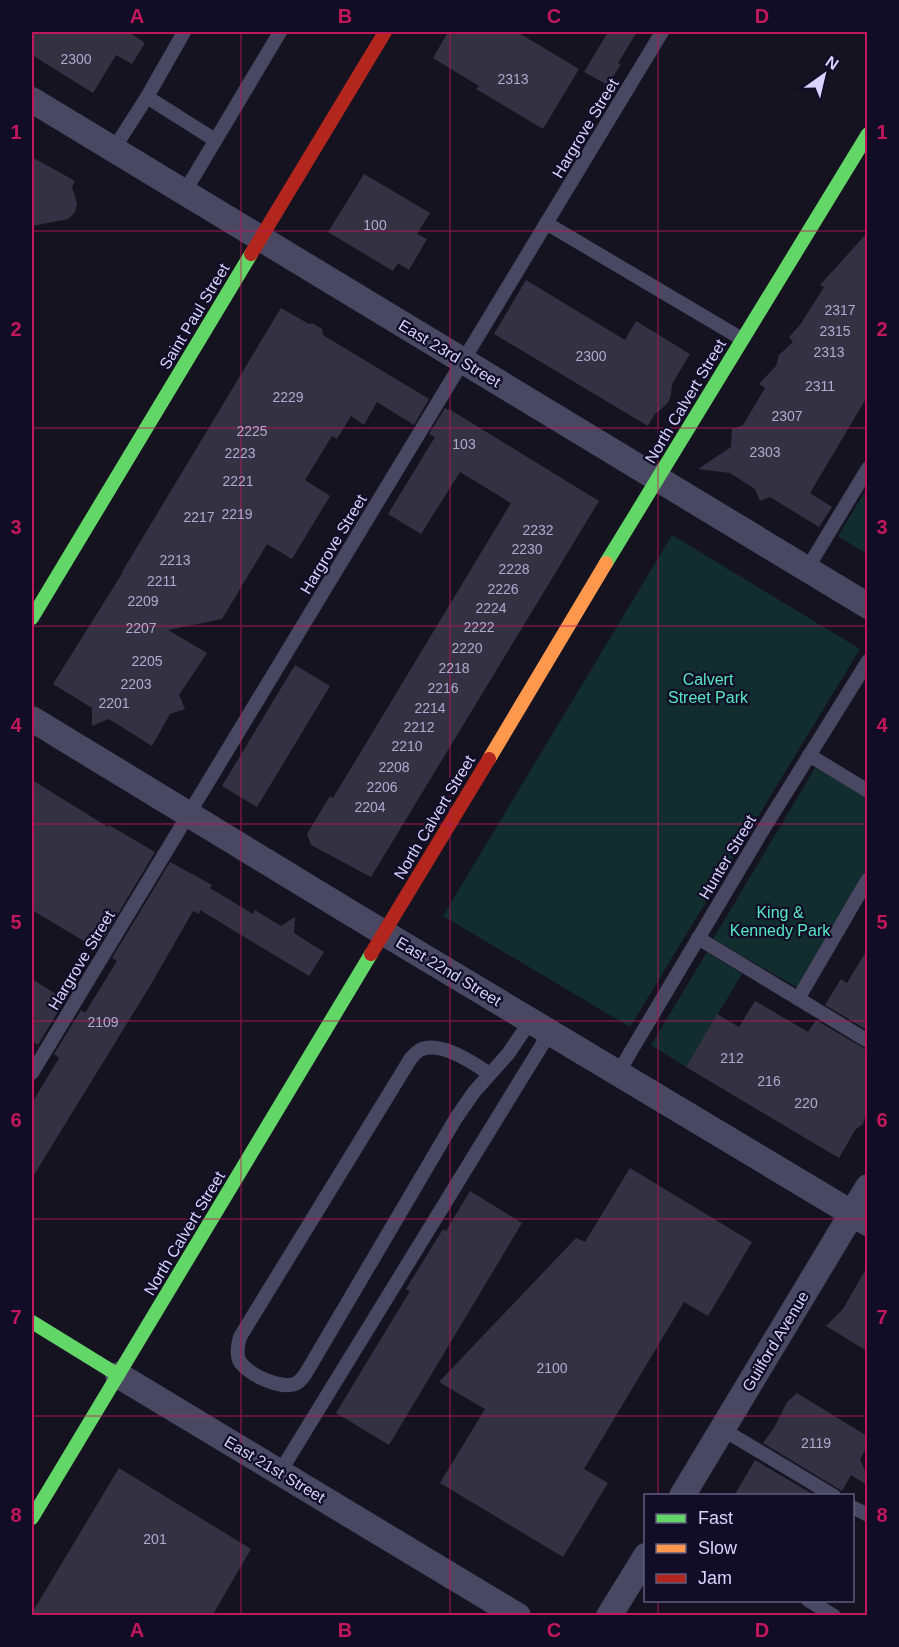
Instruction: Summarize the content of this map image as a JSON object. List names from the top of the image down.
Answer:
{
  "streets": {
    "main road": ["Saint Paul Street", "North Calvert Street", "East 21st Street"],
    "street": ["East 23rd Street", "East 22nd Street", "Guilford Avenue"],
    "lane": ["Hargrove Street", "Hunter Street"]
  },
  "crossings": [
    ["Hargrove Street", "East 23rd Street"],
    ["Hargrove Street", "East 22nd Street"],
    ["Saint Paul Street", "East 23rd Street"],
    ["East 23rd Street", "North Calvert Street"],
    ["North Calvert Street", "East 22nd Street"],
    ["North Calvert Street", "East 21st Street"],
    ["Hunter Street", "East 22nd Street"],
    ["East 22nd Street", "Guilford Avenue"]
  ],
  "parks": ["Calvert Street Park", "King & Kennedy Park"],
  "house_numbers": [
    "2300",
    "2313",
    "100",
    "2317",
    "2315",
    "2313",
    "2300",
    "2311",
    "2229",
    "2307",
    "2225",
    "103",
    "2303",
    "2223",
    "2221",
    "2219",
    "2217",
    "2232",
    "2230",
    "2213",
    "2228",
    "2211",
    "2226",
    "2209",
    "2224",
    "2222",
    "2207",
    "2220",
    "2205",
    "2218",
    "2203",
    "2216",
    "2201",
    "2214",
    "2212",
    "2210",
    "2208",
    "2206",
    "2204",
    "2109",
    "212",
    "216",
    "220",
    "2100",
    "2119",
    "201"
  ],
  "legend": ["Fast", "Slow", "Jam"],
  "north": "top right",
  "grid": {
    "columns": [
      "A",
      "B",
      "C",
      "D"
    ],
    "rows": [
      "1",
      "2",
      "3",
      "4",
      "5",
      "6",
      "7",
      "8"
    ]
  }
}
